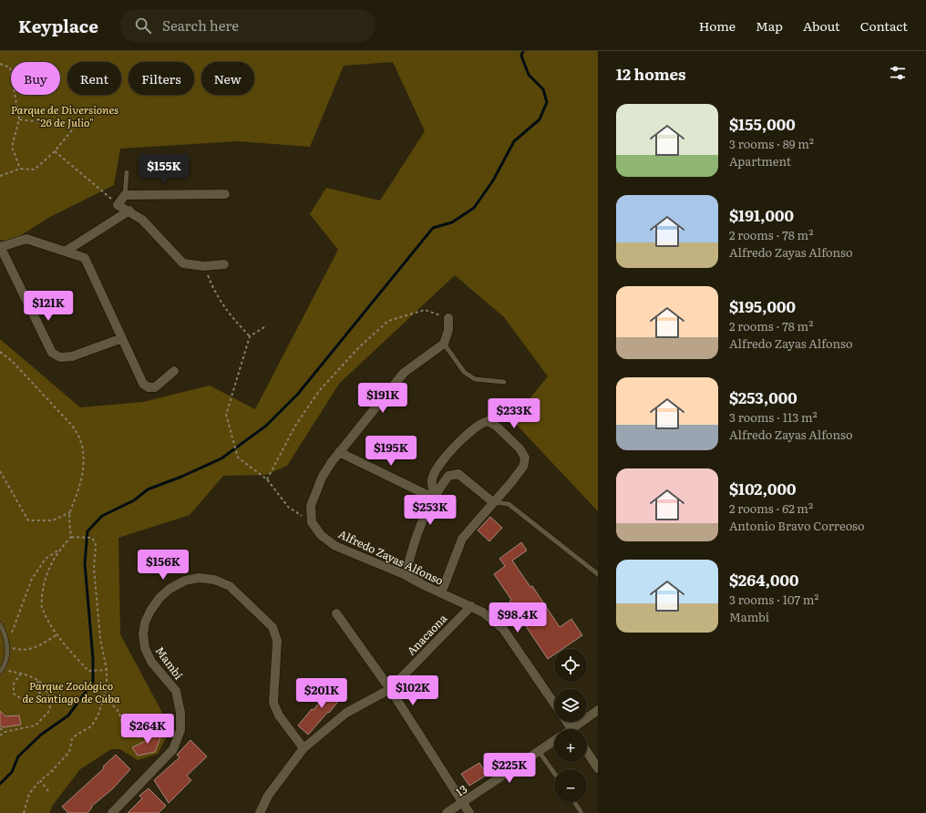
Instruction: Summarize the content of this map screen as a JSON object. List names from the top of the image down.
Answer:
{
  "streets": {
    "street": [
      "Alfredo Zayas Alfonso",
      "Anacaona",
      "Mambí",
      "13"
    ]
  },
  "crossings": [
    ["Alfredo Zayas Alfonso", "Anacaona"],
    ["Anacaona", "Mambí"]
  ],
  "parks": ["Parque de Diversiones \"26 de Julio\"", "Parque Zoológico de Santiago de Cuba"],
  "page": {
    "header": "Keyplace",
    "search": "Search here",
    "nav": [
      "Home",
      "Map",
      "About",
      "Contact"
    ],
    "heading": "12 homes",
    "chip": [
      "Buy",
      "Rent",
      "Filters",
      "New"
    ],
    "list": [
      {
        "name": "$155,000",
        "note": "3 rooms · 89 m² · Apartment"
      },
      {
        "name": "$191,000",
        "note": "2 rooms · 78 m² · Alfredo Zayas Alfonso"
      },
      {
        "name": "$195,000",
        "note": "2 rooms · 78 m² · Alfredo Zayas Alfonso"
      },
      {
        "name": "$253,000",
        "note": "3 rooms · 113 m² · Alfredo Zayas Alfonso"
      },
      {
        "name": "$102,000",
        "note": "2 rooms · 62 m² · Antonio Bravo Correoso"
      },
      {
        "name": "$264,000",
        "note": "3 rooms · 107 m² · Mambí"
      }
    ],
    "price": [
      "$155K",
      "$121K",
      "$191K",
      "$233K",
      "$195K",
      "$253K",
      "$156K",
      "$98.4K",
      "$102K",
      "$201K",
      "$264K",
      "$225K"
    ],
    "map_buttons": ["+", "−"]
  }
}
